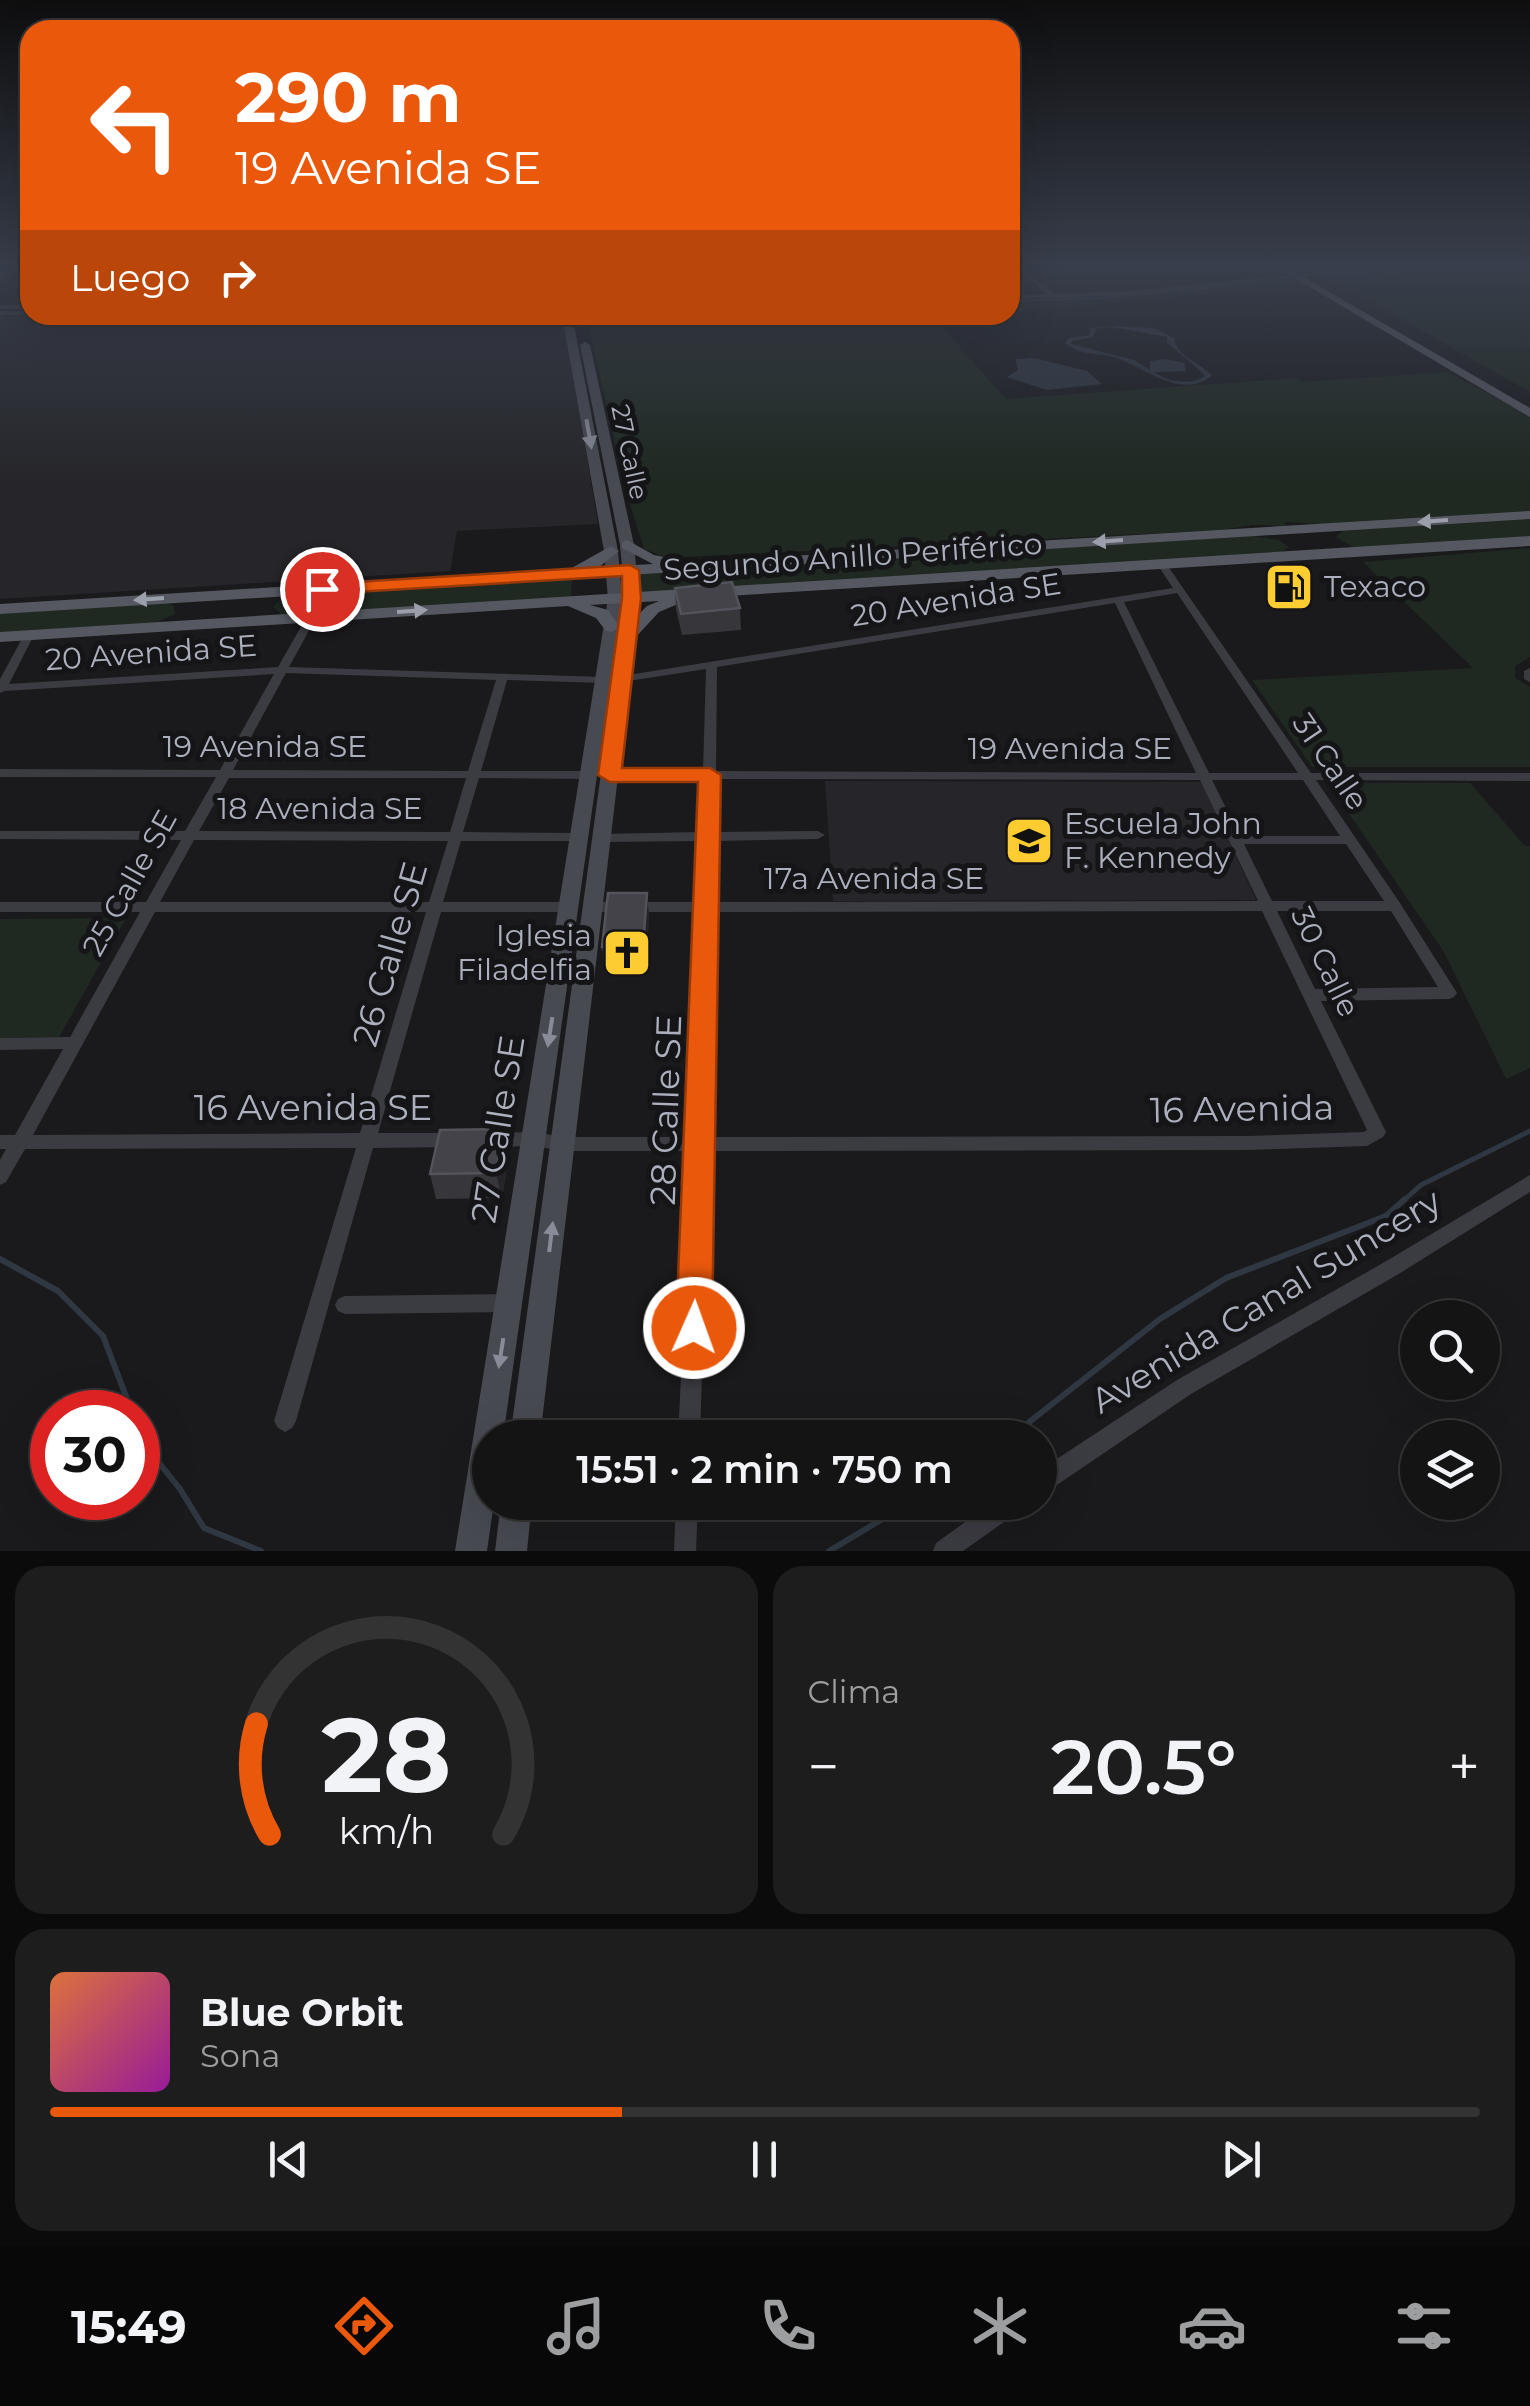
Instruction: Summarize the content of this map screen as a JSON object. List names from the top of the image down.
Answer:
{
  "streets": {
    "main road": ["27 Calle", "Segundo Anillo Periférico", "27 Calle SE"],
    "street": [
      "20 Avenida SE",
      "19 Avenida SE",
      "31 Calle",
      "18 Avenida SE",
      "17a Avenida SE",
      "25 Calle SE",
      "26 Calle SE",
      "30 Calle",
      "16 Avenida SE",
      "16 Avenida",
      "28 Calle SE",
      "Avenida Canal Suncery"
    ]
  },
  "crossings": [
    ["27 Calle", "Segundo Anillo Periférico"],
    ["27 Calle", "27 Calle SE"],
    ["Segundo Anillo Periférico", "31 Calle"],
    ["Segundo Anillo Periférico", "25 Calle SE"],
    ["Segundo Anillo Periférico", "27 Calle SE"],
    ["20 Avenida SE", "31 Calle"],
    ["20 Avenida SE", "25 Calle SE"],
    ["20 Avenida SE", "26 Calle SE"],
    ["20 Avenida SE", "30 Calle"],
    ["20 Avenida SE", "28 Calle SE"],
    ["20 Avenida SE", "27 Calle SE"],
    ["19 Avenida SE", "31 Calle"],
    ["19 Avenida SE", "25 Calle SE"],
    ["19 Avenida SE", "26 Calle SE"],
    ["19 Avenida SE", "30 Calle"],
    ["19 Avenida SE", "28 Calle SE"],
    ["19 Avenida SE", "27 Calle SE"],
    ["31 Calle", "17a Avenida SE"],
    ["31 Calle", "30 Calle"],
    ["18 Avenida SE", "25 Calle SE"],
    ["18 Avenida SE", "26 Calle SE"],
    ["18 Avenida SE", "28 Calle SE"],
    ["18 Avenida SE", "27 Calle SE"],
    ["17a Avenida SE", "25 Calle SE"],
    ["17a Avenida SE", "26 Calle SE"],
    ["17a Avenida SE", "30 Calle"],
    ["17a Avenida SE", "28 Calle SE"],
    ["17a Avenida SE", "27 Calle SE"],
    ["25 Calle SE", "16 Avenida SE"],
    ["26 Calle SE", "16 Avenida SE"],
    ["30 Calle", "16 Avenida"],
    ["16 Avenida SE", "16 Avenida"],
    ["16 Avenida SE", "28 Calle SE"],
    ["16 Avenida SE", "27 Calle SE"]
  ],
  "places": {
    "fuel station": ["Texaco"],
    "school or university": ["Escuela John F. Kennedy"],
    "church": ["Iglesia Filadelfia"]
  },
  "page": {
    "turn": ["290 m", "19 Avenida SE"],
    "then": "Luego",
    "limit": "30",
    "trip": "15:51 · 2 min · 750 m",
    "tile": "Clima",
    "heat": ["−", "20.5°", "+"],
    "song": ["Blue Orbit", "Sona"],
    "tabs": "15:49",
    "gauge": ["28", "km/h"]
  }
}
